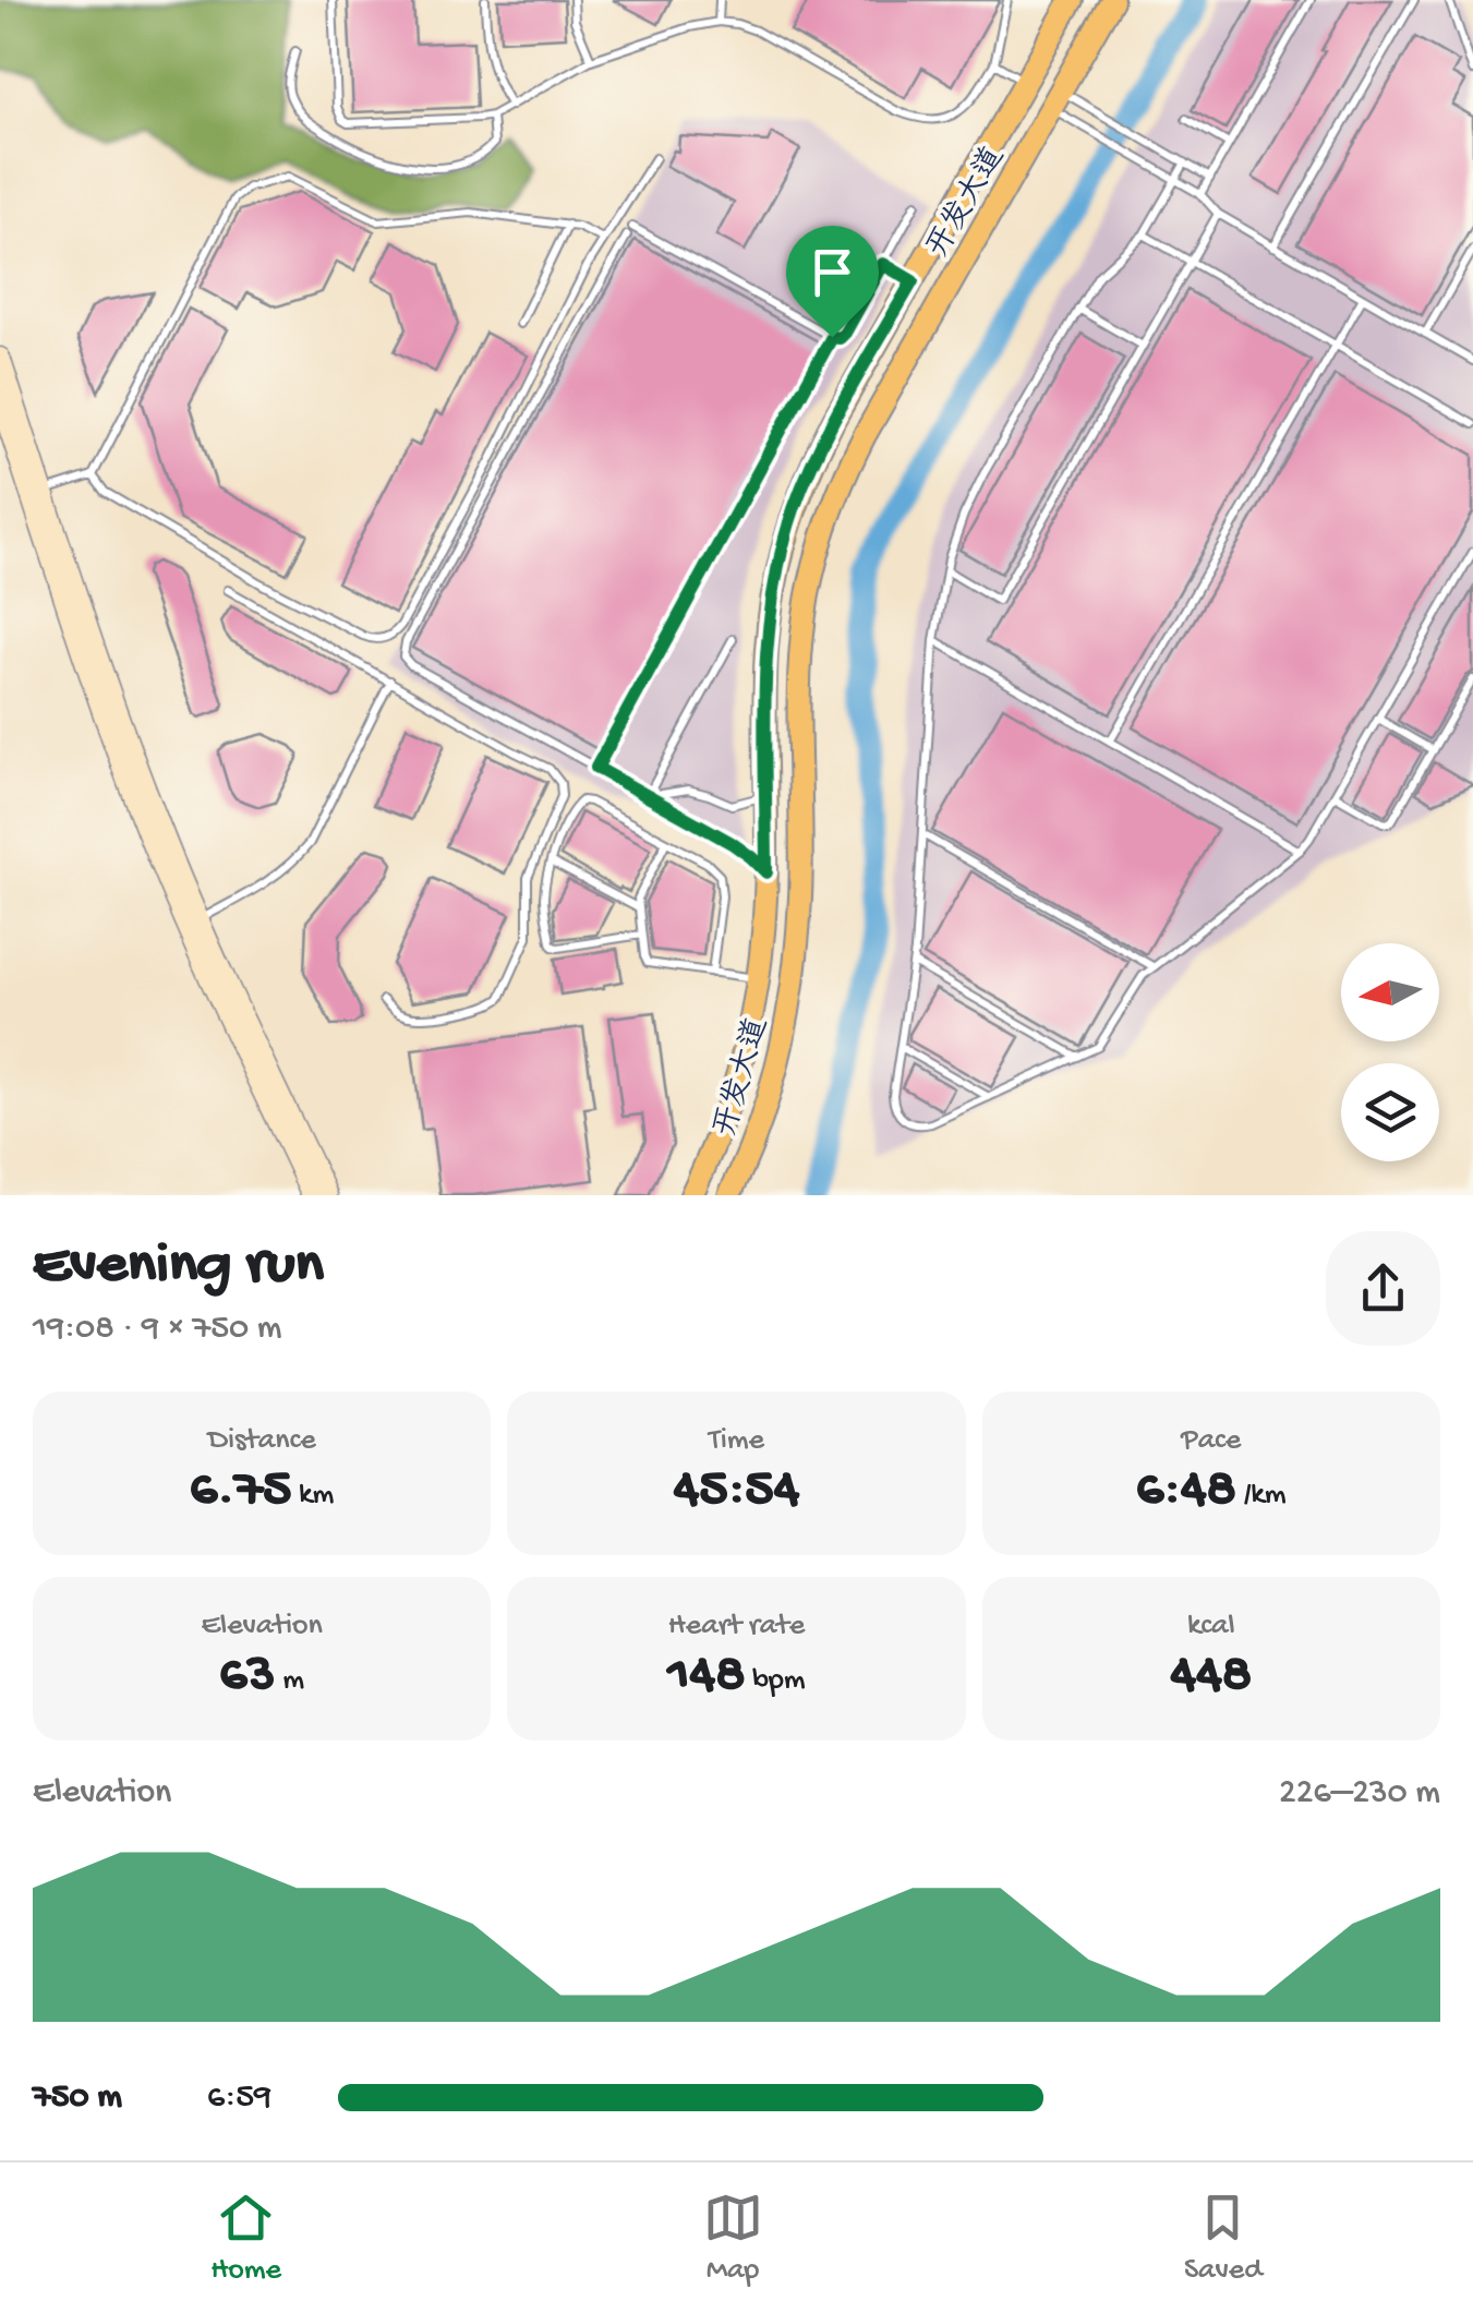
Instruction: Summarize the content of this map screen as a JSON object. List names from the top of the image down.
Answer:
{
  "streets": {
    "main road": ["开发大道"]
  },
  "north": "left",
  "page": {
    "heading": ["Evening run", "19:08 · 9 × 750 m"],
    "stats": [
      ["Distance", "6.75 km"],
      ["Time", "45:54"],
      ["Pace", "6:48 /km"],
      ["Elevation", "63 m"],
      ["Heart rate", "148 bpm"],
      ["kcal", "448"]
    ],
    "chart": ["Elevation", "226–230 m"],
    "list": [
      {
        "name": "750 m",
        "note": "6:59"
      }
    ],
    "tabs": ["Home", "Map", "Saved"]
  }
}
